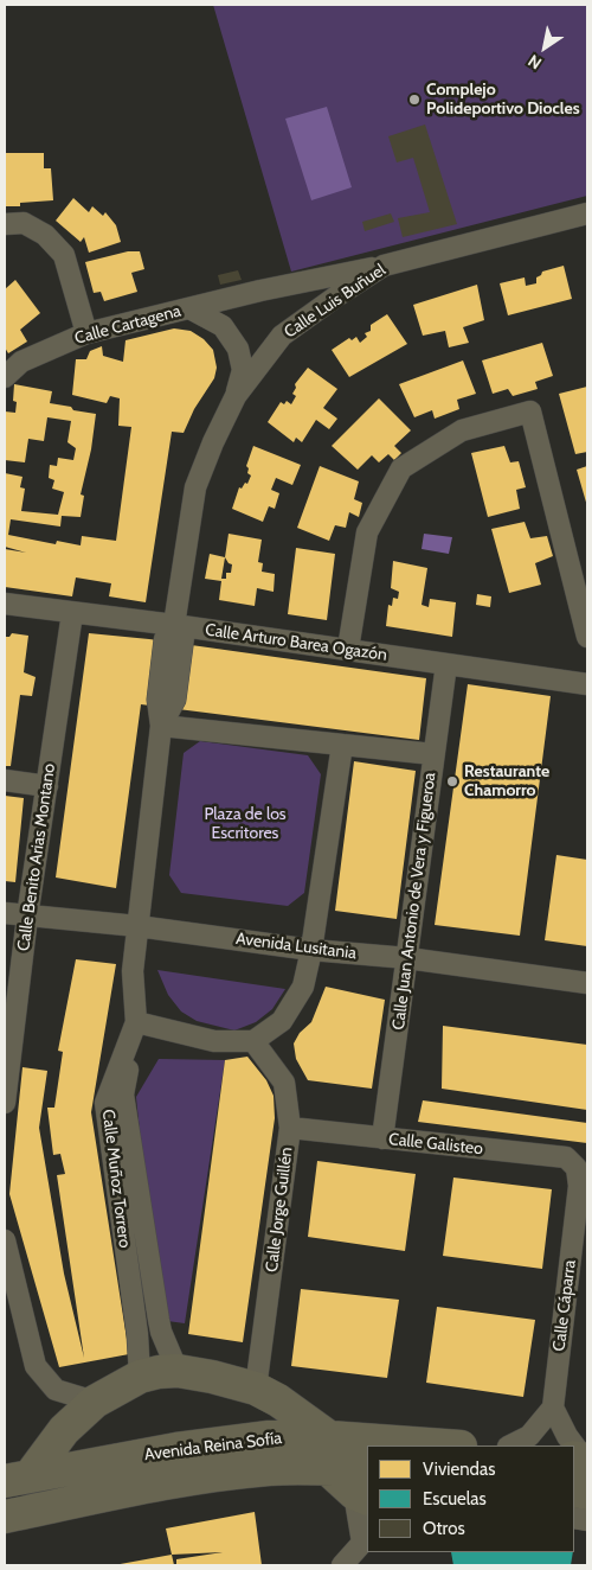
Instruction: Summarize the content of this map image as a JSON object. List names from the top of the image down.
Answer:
{
  "streets": {
    "highway": ["Avenida Reina Sofía"],
    "street": [
      "Calle Luis Buñuel",
      "Calle Cartagena",
      "Calle Arturo Barea Ogazón",
      "Calle Benito Arias Montano",
      "Calle Juan Antonio de Vera y Figueroa",
      "Avenida Lusitania",
      "Calle Galisteo",
      "Calle Muñoz Torrero",
      "Calle Jorge Guillén",
      "Calle Cáparra"
    ]
  },
  "crossings": [
    ["Calle Luis Buñuel", "Calle Cartagena"],
    ["Calle Luis Buñuel", "Calle Arturo Barea Ogazón"],
    ["Calle Arturo Barea Ogazón", "Calle Benito Arias Montano"],
    ["Calle Arturo Barea Ogazón", "Calle Juan Antonio de Vera y Figueroa"],
    ["Calle Benito Arias Montano", "Avenida Lusitania"],
    ["Calle Juan Antonio de Vera y Figueroa", "Avenida Lusitania"],
    ["Calle Juan Antonio de Vera y Figueroa", "Calle Galisteo"],
    ["Calle Galisteo", "Calle Jorge Guillén"],
    ["Calle Galisteo", "Calle Cáparra"]
  ],
  "parks": ["Plaza de los Escritores"],
  "places": ["Complejo Polideportivo Diocles", "Restaurante Chamorro"],
  "legend": ["Viviendas", "Escuelas", "Otros"],
  "north": "bottom left"
}
